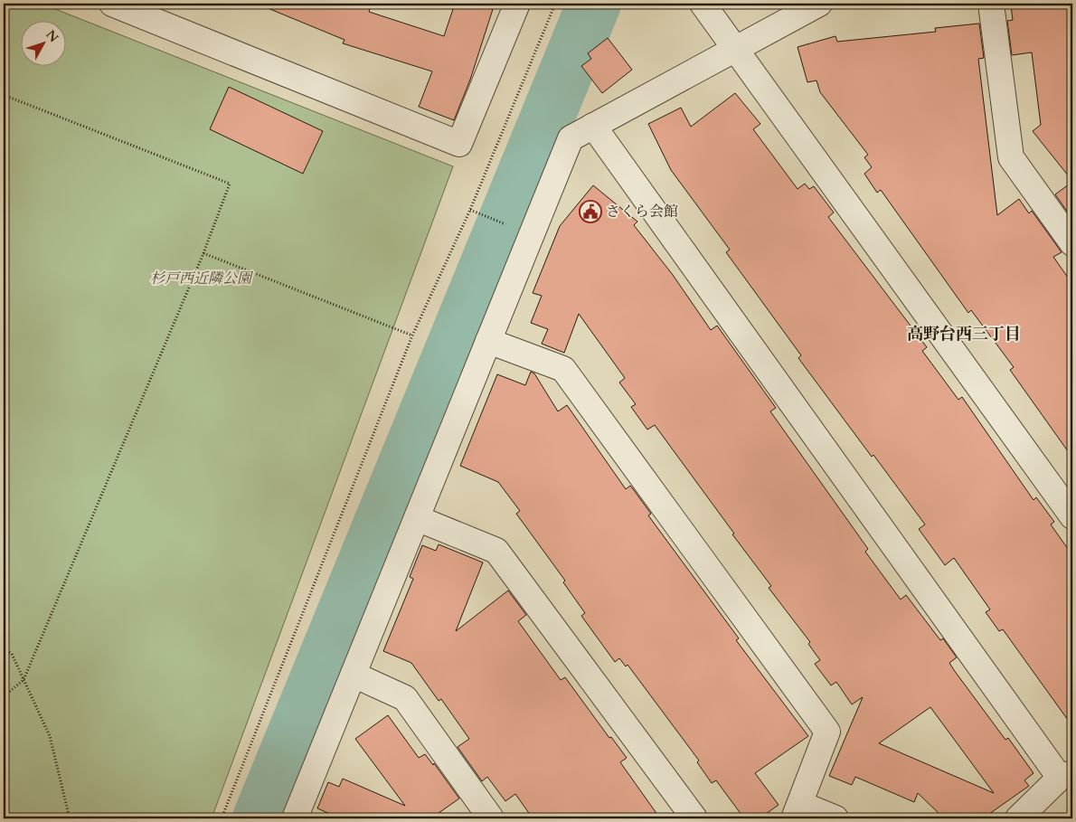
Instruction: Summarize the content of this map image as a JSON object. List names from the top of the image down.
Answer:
{
  "districts": ["高野台西三丁目"],
  "parks": ["杉戸西近隣公園"],
  "places": {
    "public building": ["さくら会館"]
  },
  "north": "top right"
}
